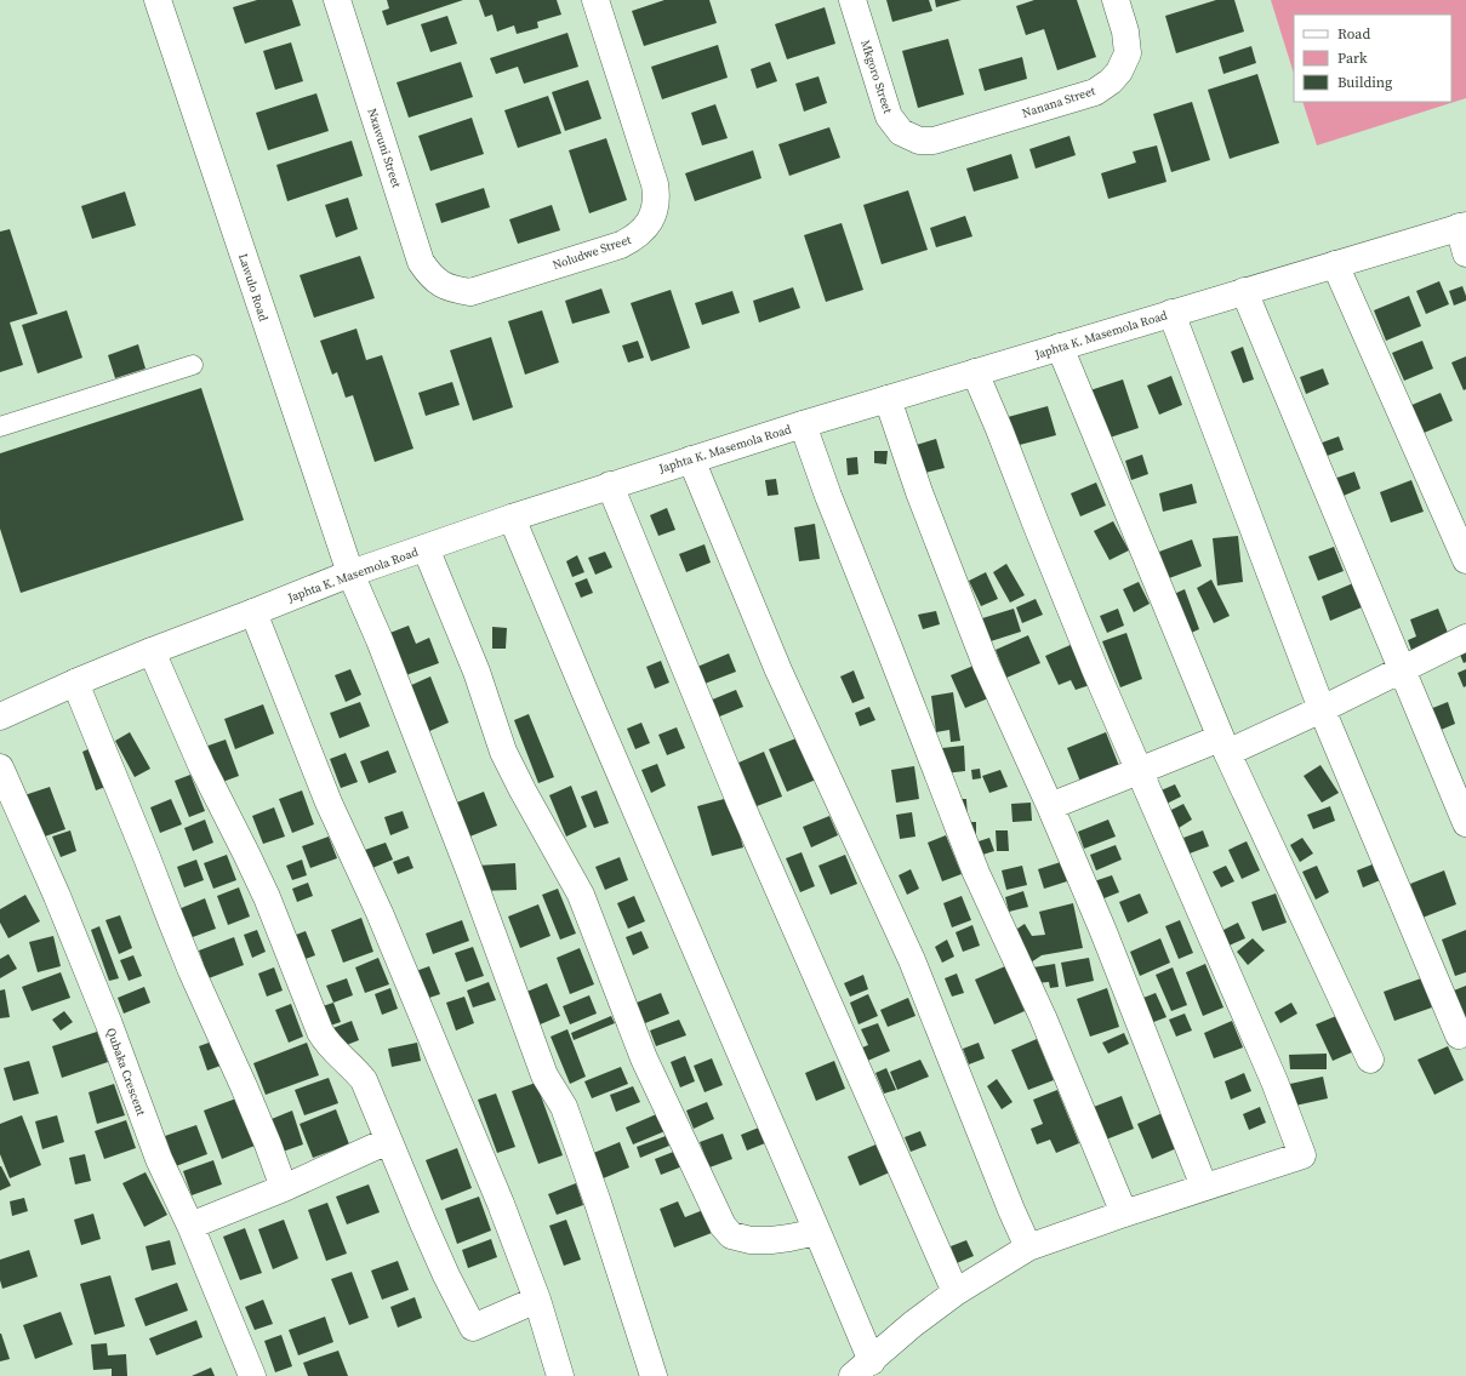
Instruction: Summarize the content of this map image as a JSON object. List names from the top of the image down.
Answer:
{
  "streets": {
    "street": [
      "Mkgoro Street",
      "Nanana Street",
      "Nxawuni Street",
      "Noludwe Street",
      "Lawulo Road",
      "Japhta K. Masemola Road",
      "Qubaka Crescent"
    ]
  },
  "crossings": [
    ["Mkgoro Street", "Nanana Street"],
    ["Nxawuni Street", "Noludwe Street"],
    ["Lawulo Road", "Japhta K. Masemola Road"]
  ],
  "legend": ["Road", "Park", "Building"]
}
